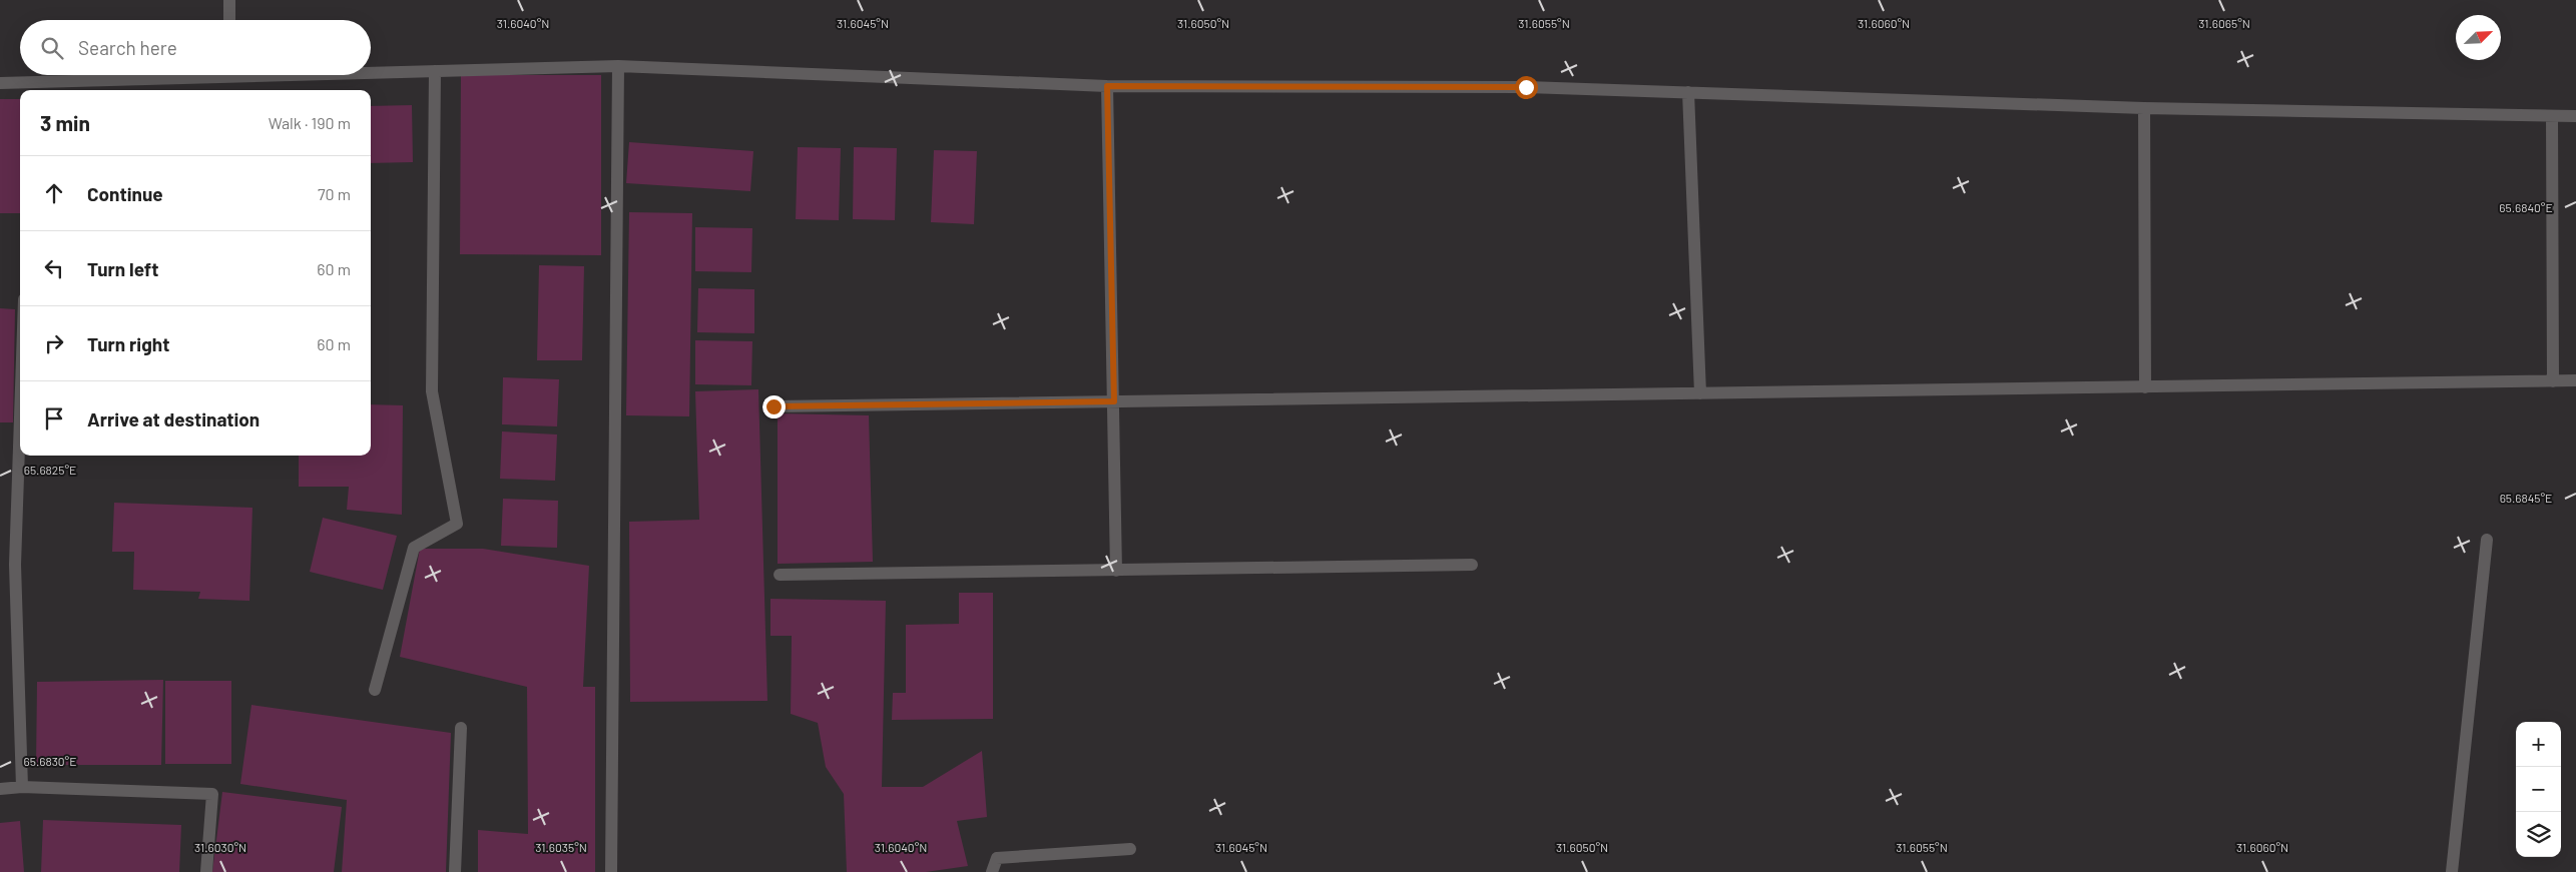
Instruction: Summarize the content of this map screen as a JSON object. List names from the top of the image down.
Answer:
{
  "north": "top right",
  "page": {
    "search": "Search here",
    "heading": ["3 min", "Walk · 190 m"],
    "list": [
      ["Continue", "70 m"],
      ["Turn left", "60 m"],
      ["Turn right", "60 m"],
      "Arrive at destination"
    ],
    "map_buttons": ["+", "−"]
  },
  "coordinates": [
    "31.6040°N",
    "31.6045°N",
    "31.6050°N",
    "31.6055°N",
    "31.6060°N",
    "31.6065°N",
    "65.6840°E",
    "65.6825°E",
    "65.6845°E",
    "65.6830°E",
    "31.6030°N",
    "31.6035°N"
  ]
}
